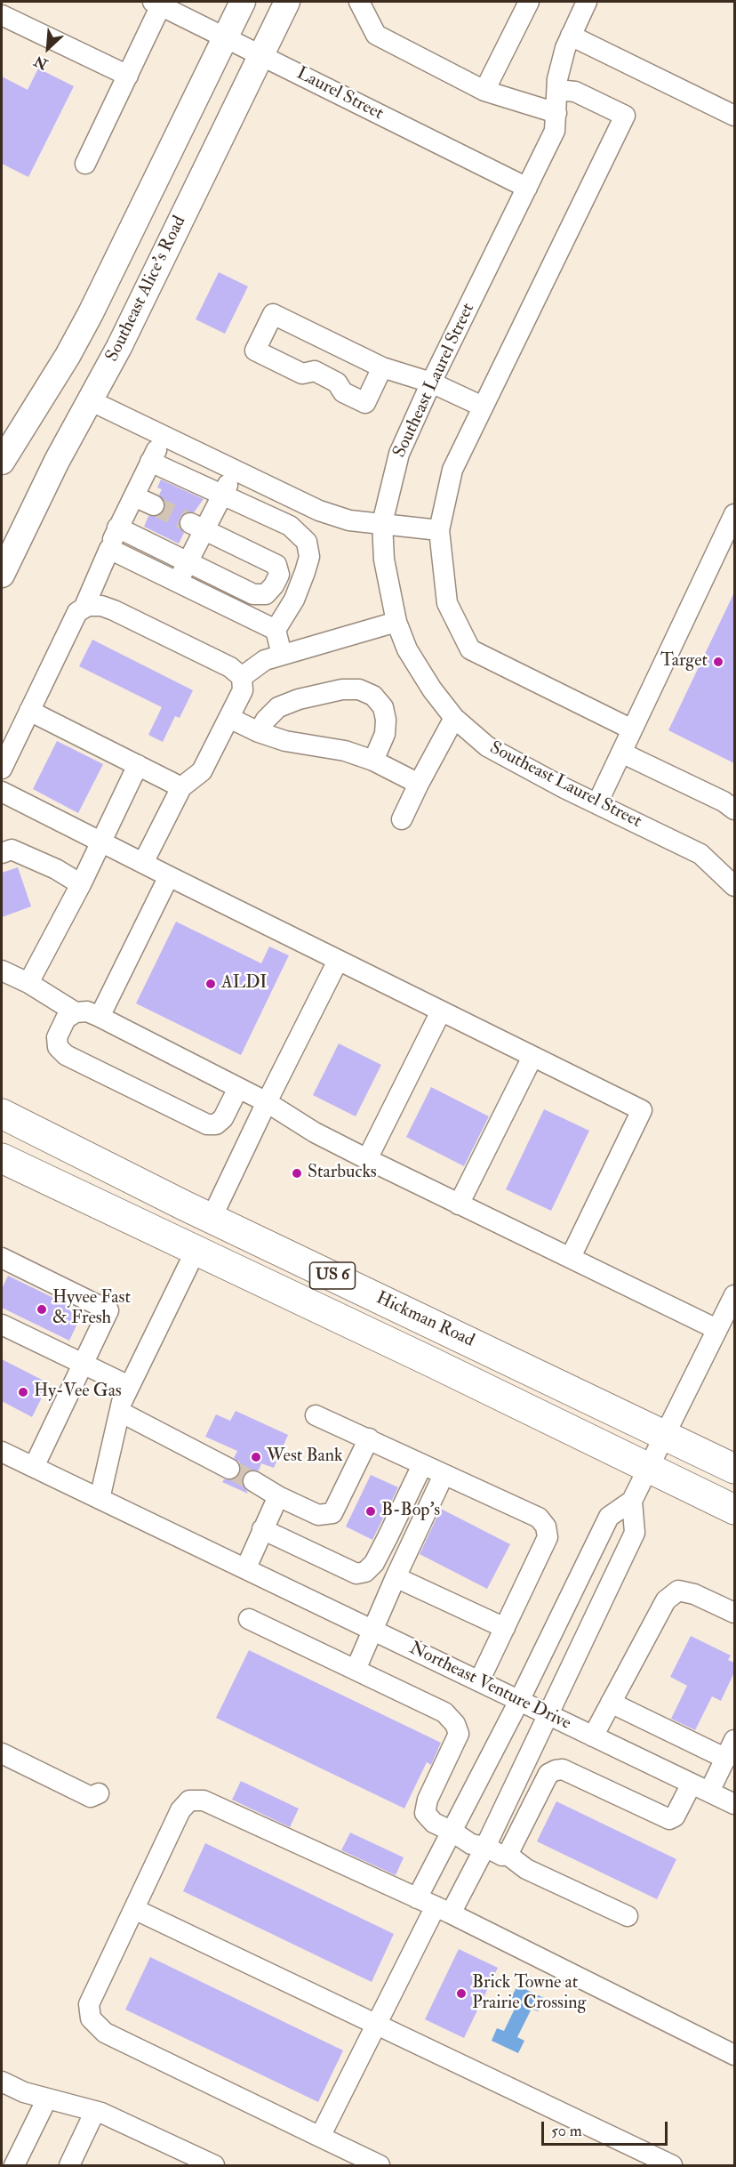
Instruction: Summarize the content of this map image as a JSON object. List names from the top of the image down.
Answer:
{
  "streets": {
    "highway": ["US 6", "Hickman Road"],
    "main road": ["Southeast Alice's Road"],
    "street": ["Laurel Street", "Southeast Laurel Street", "Northeast Venture Drive"]
  },
  "crossings": [
    ["Laurel Street", "Southeast Alice's Road"],
    ["Laurel Street", "Southeast Laurel Street"]
  ],
  "places": [
    "Target",
    "ALDI",
    "Starbucks",
    "Hyvee Fast & Fresh",
    "Hy-Vee Gas",
    "West Bank",
    "B-Bop's",
    "Brick Towne at Prairie Crossing"
  ],
  "scale_bar": "50 m",
  "north": "bottom left"
}
